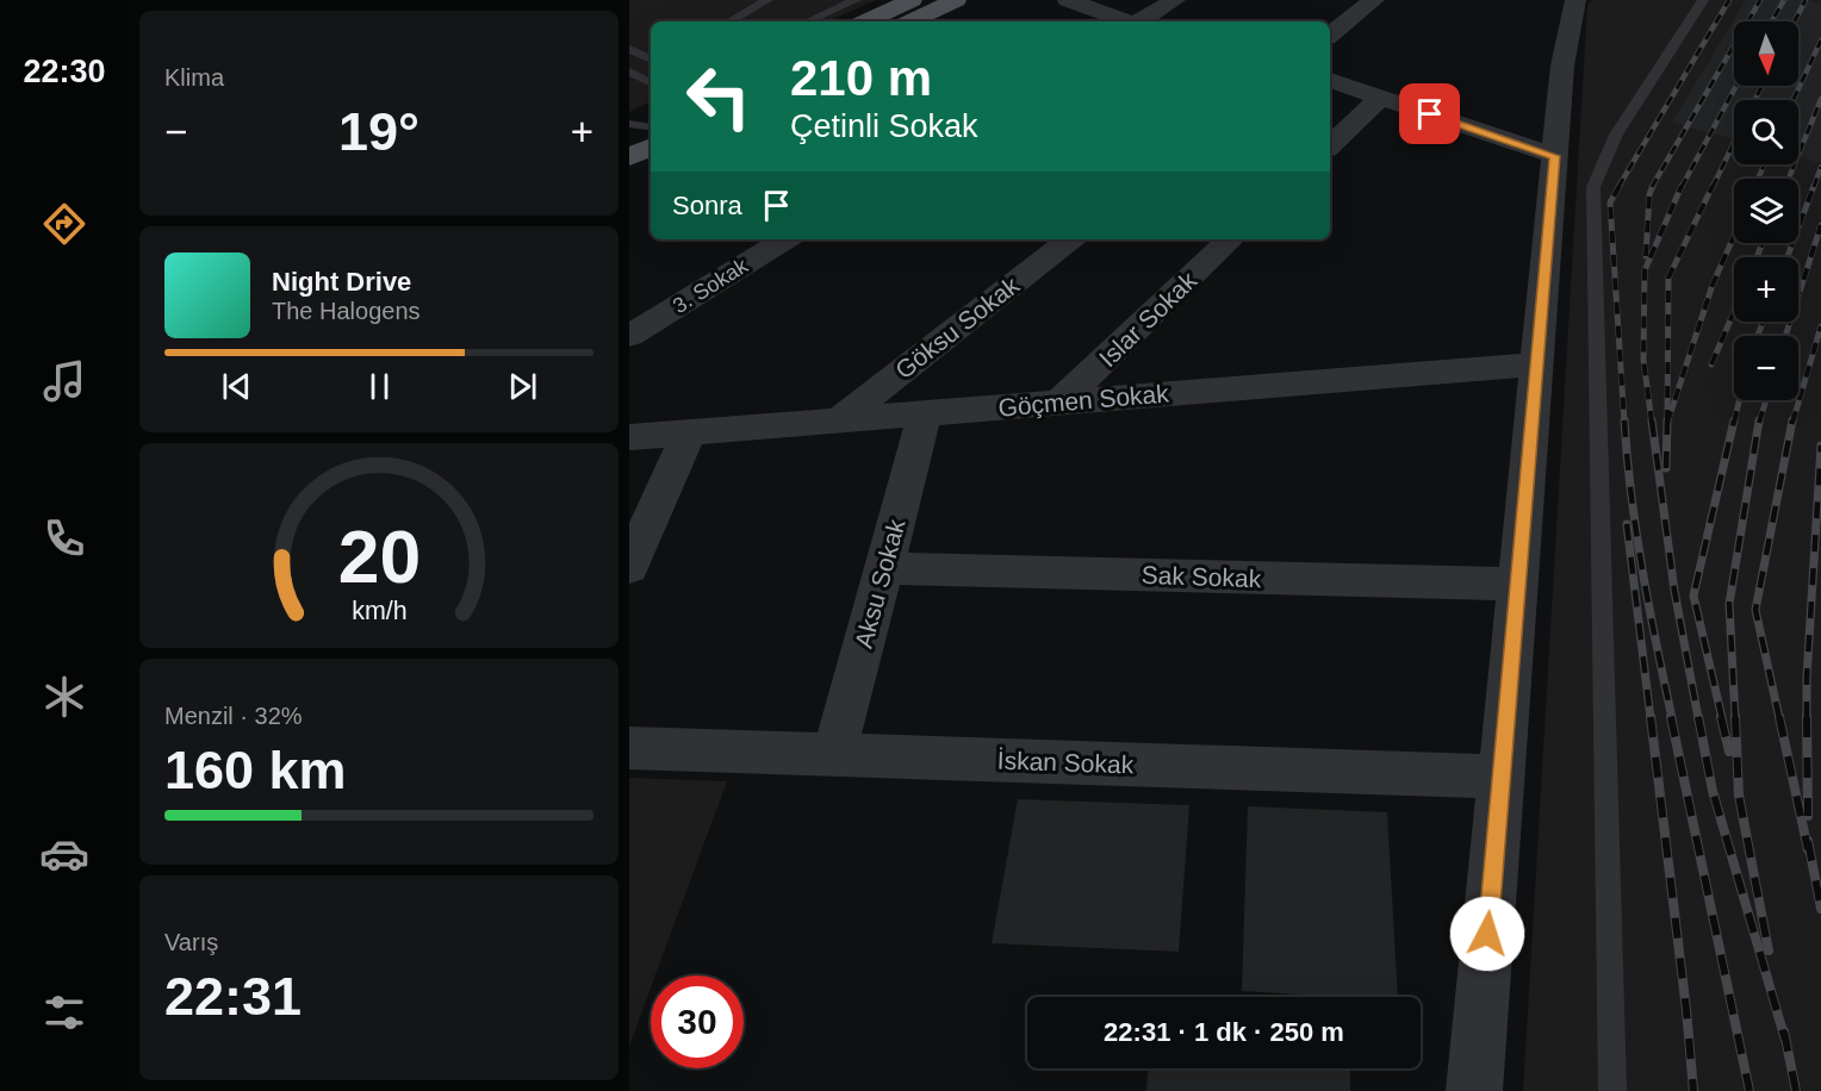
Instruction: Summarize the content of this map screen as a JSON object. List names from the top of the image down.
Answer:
{
  "streets": {
    "street": [
      "3. Sokak",
      "Islar Sokak",
      "Göksu Sokak",
      "Göçmen Sokak",
      "Sak Sokak",
      "Aksu Sokak",
      "İskan Sokak"
    ]
  },
  "crossings": [
    ["Islar Sokak", "Göçmen Sokak"],
    ["Göksu Sokak", "Göçmen Sokak"],
    ["Göçmen Sokak", "Aksu Sokak"],
    ["Sak Sokak", "Aksu Sokak"],
    ["Aksu Sokak", "İskan Sokak"]
  ],
  "north": "bottom",
  "page": {
    "tabs": "22:30",
    "tile": [
      "Klima",
      ["Menzil · 32%", "160 km"],
      ["Varış", "22:31"]
    ],
    "map_buttons": ["+", "−"],
    "turn": ["210 m", "Çetinli Sokak"],
    "heat": ["−", "19°", "+"],
    "then": "Sonra",
    "song": ["Night Drive", "The Halogens"],
    "limit": "30",
    "trip": "22:31 · 1 dk · 250 m",
    "gauge": ["20", "km/h"]
  }
}
